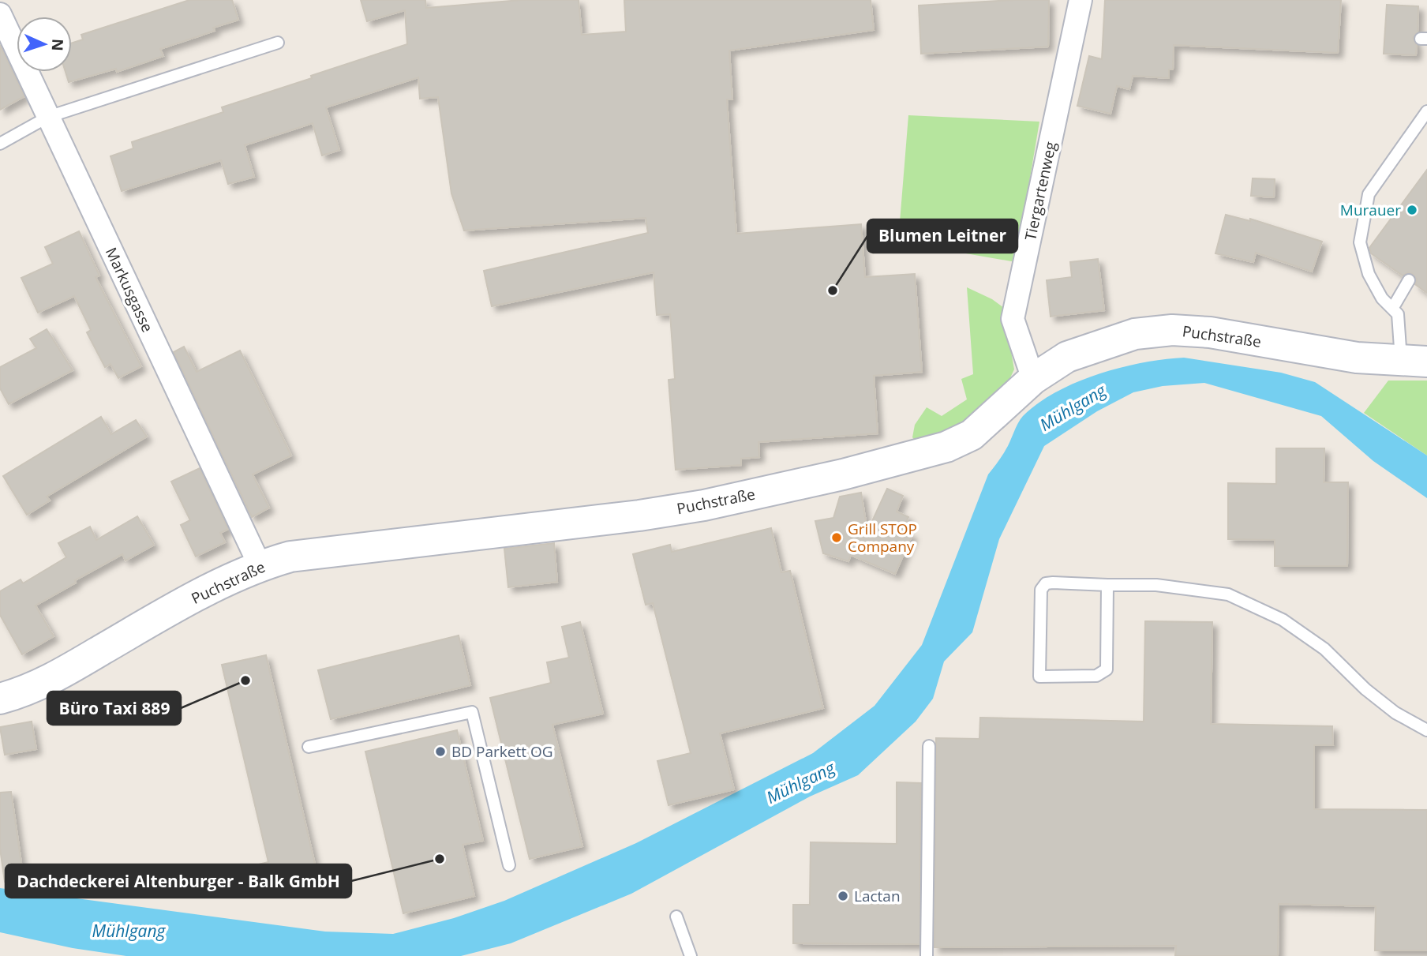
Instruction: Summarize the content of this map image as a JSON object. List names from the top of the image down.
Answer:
{
  "streets": {
    "main road": ["Puchstraße"],
    "street": ["Tiergartenweg", "Markusgasse"]
  },
  "crossings": [
    ["Tiergartenweg", "Puchstraße"],
    ["Markusgasse", "Puchstraße"]
  ],
  "water": ["Mühlgang"],
  "places": [
    "Murauer",
    "Blumen Leitner",
    "Grill STOP Company",
    "Büro Taxi 889",
    "BD Parkett OG",
    "Dachdeckerei Altenburger - Balk GmbH",
    "Lactan"
  ],
  "north": "right"
}
